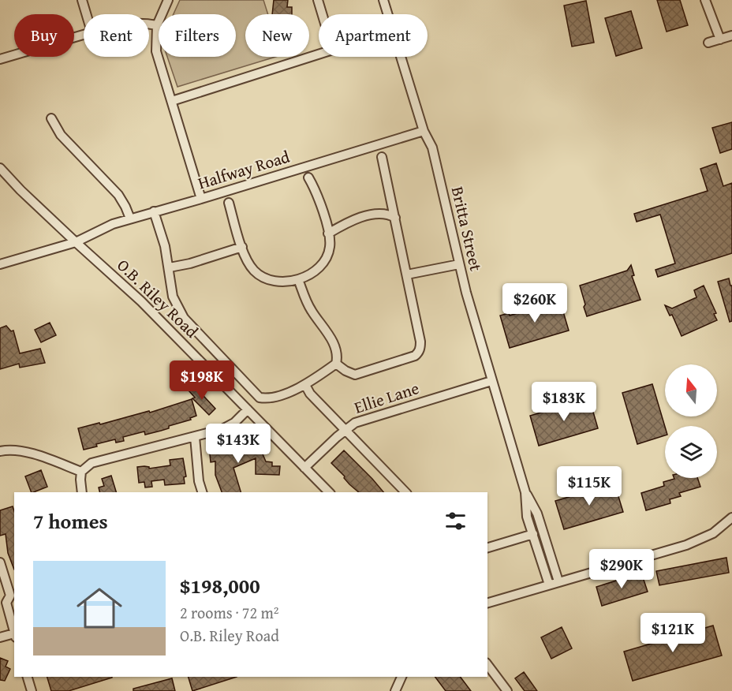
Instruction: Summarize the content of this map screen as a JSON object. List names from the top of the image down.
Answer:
{
  "streets": {
    "street": [
      "Halfway Road",
      "Britta Street",
      "O.B. Riley Road",
      "Ellie Lane"
    ]
  },
  "crossings": [
    ["Halfway Road", "Britta Street"],
    ["Halfway Road", "O.B. Riley Road"],
    ["Britta Street", "Ellie Lane"],
    ["O.B. Riley Road", "Ellie Lane"]
  ],
  "north": "top",
  "page": {
    "chip": [
      "Buy",
      "Rent",
      "Filters",
      "New",
      "Apartment"
    ],
    "price": [
      "$260K",
      "$198K",
      "$183K",
      "$143K",
      "$115K",
      "$290K",
      "$121K"
    ],
    "heading": "7 homes",
    "list": [
      {
        "name": "$198,000",
        "note": "2 rooms · 72 m² · O.B. Riley Road"
      }
    ]
  }
}
